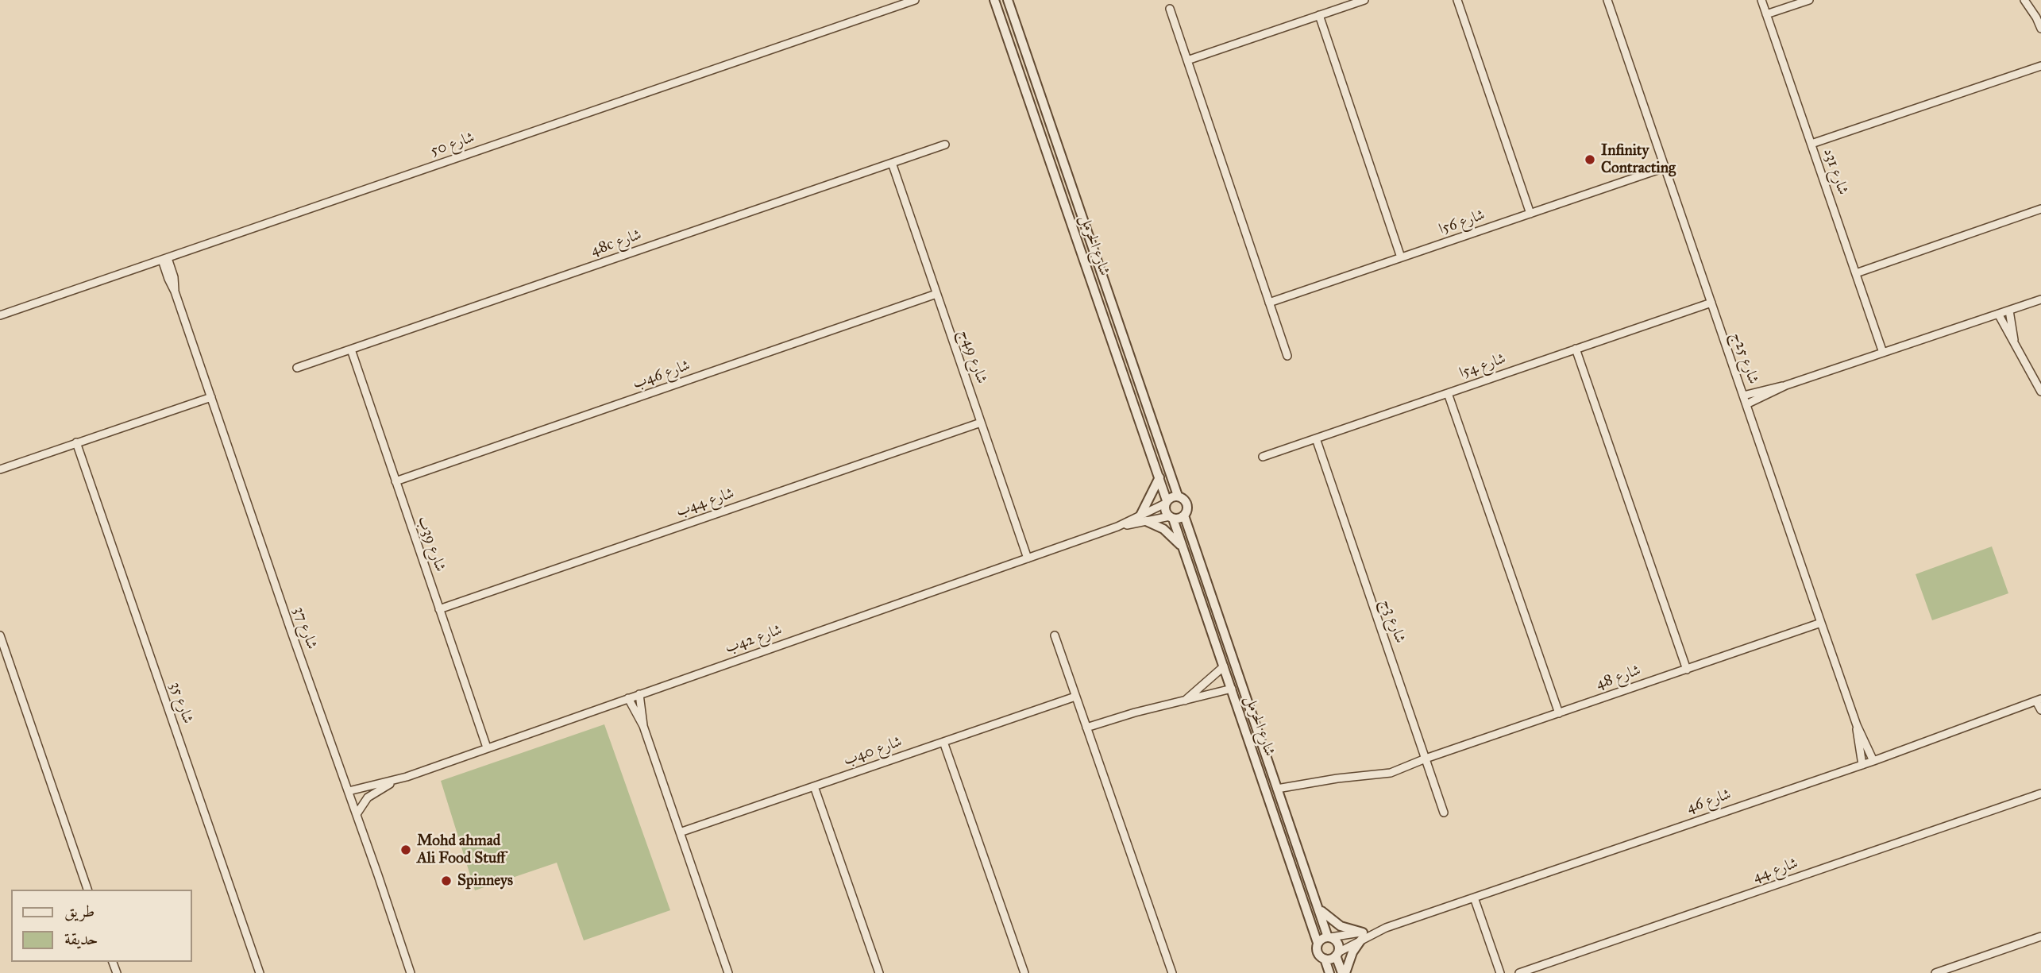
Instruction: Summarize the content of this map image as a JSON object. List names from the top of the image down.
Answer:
{
  "streets": {
    "street": [
      "شارع 50",
      "شارع 31د",
      "شارع 56ا",
      "48c شارع",
      "شارع الحرمل",
      "شارع 49ج",
      "شارع 25ج",
      "شارع 54ا",
      "شارع 46ب",
      "شارع 44ب",
      "شارع 39ب",
      "شارع 3ج",
      "شارع 37",
      "شارع 42ب",
      "شارع 48",
      "شارع 35",
      "شارع 40ب",
      "شارع 46",
      "شارع 44"
    ]
  },
  "crossings": [
    ["شارع 50", "شارع 37"],
    ["شارع 56ا", "شارع 25ج"],
    ["48c شارع", "شارع 49ج"],
    ["48c شارع", "شارع 39ب"],
    ["شارع الحرمل", "شارع 42ب"],
    ["شارع الحرمل", "شارع 48"],
    ["شارع الحرمل", "شارع 46"],
    ["شارع 49ج", "شارع 46ب"],
    ["شارع 49ج", "شارع 44ب"],
    ["شارع 49ج", "شارع 42ب"],
    ["شارع 25ج", "شارع 54ا"],
    ["شارع 25ج", "شارع 48"],
    ["شارع 25ج", "شارع 46"],
    ["شارع 54ا", "شارع 3ج"],
    ["شارع 46ب", "شارع 39ب"],
    ["شارع 44ب", "شارع 39ب"],
    ["شارع 39ب", "شارع 42ب"],
    ["شارع 3ج", "شارع 48"],
    ["شارع 37", "شارع 42ب"]
  ],
  "places": ["Infinity Contracting", "Mohd ahmad Ali Food Stuff", "Spinneys"],
  "legend": ["طريق", "حديقة"]
}
